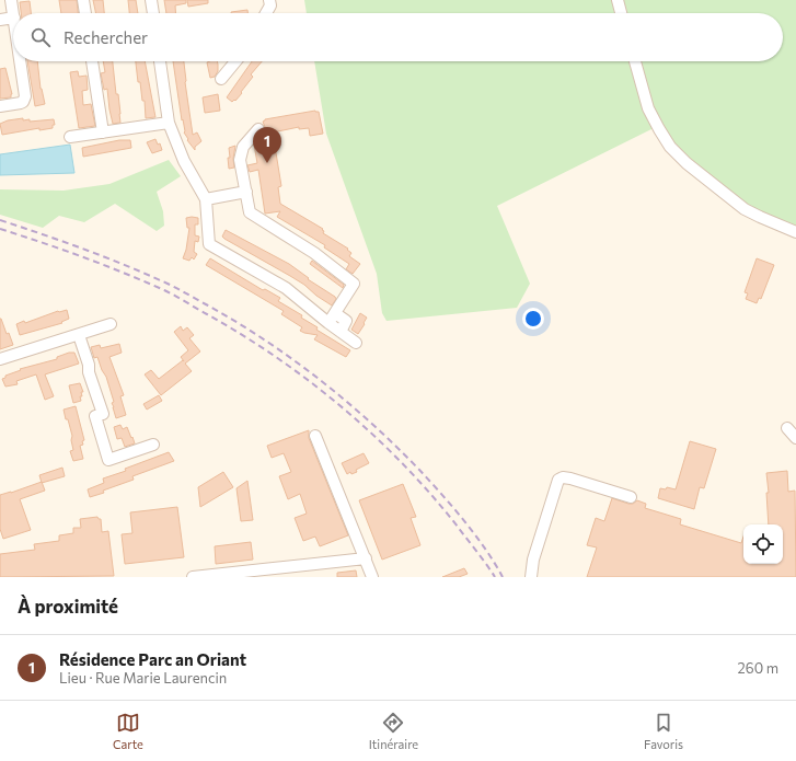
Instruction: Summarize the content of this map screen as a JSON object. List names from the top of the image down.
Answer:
{
  "page": {
    "search": "Rechercher",
    "pins": "1",
    "heading": "À proximité",
    "list": [
      {
        "mark": "1",
        "name": "Résidence Parc an Oriant",
        "note": "Lieu · Rue Marie Laurencin",
        "value": "260 m"
      }
    ],
    "nav": ["Carte", "Itinéraire", "Favoris"]
  }
}
